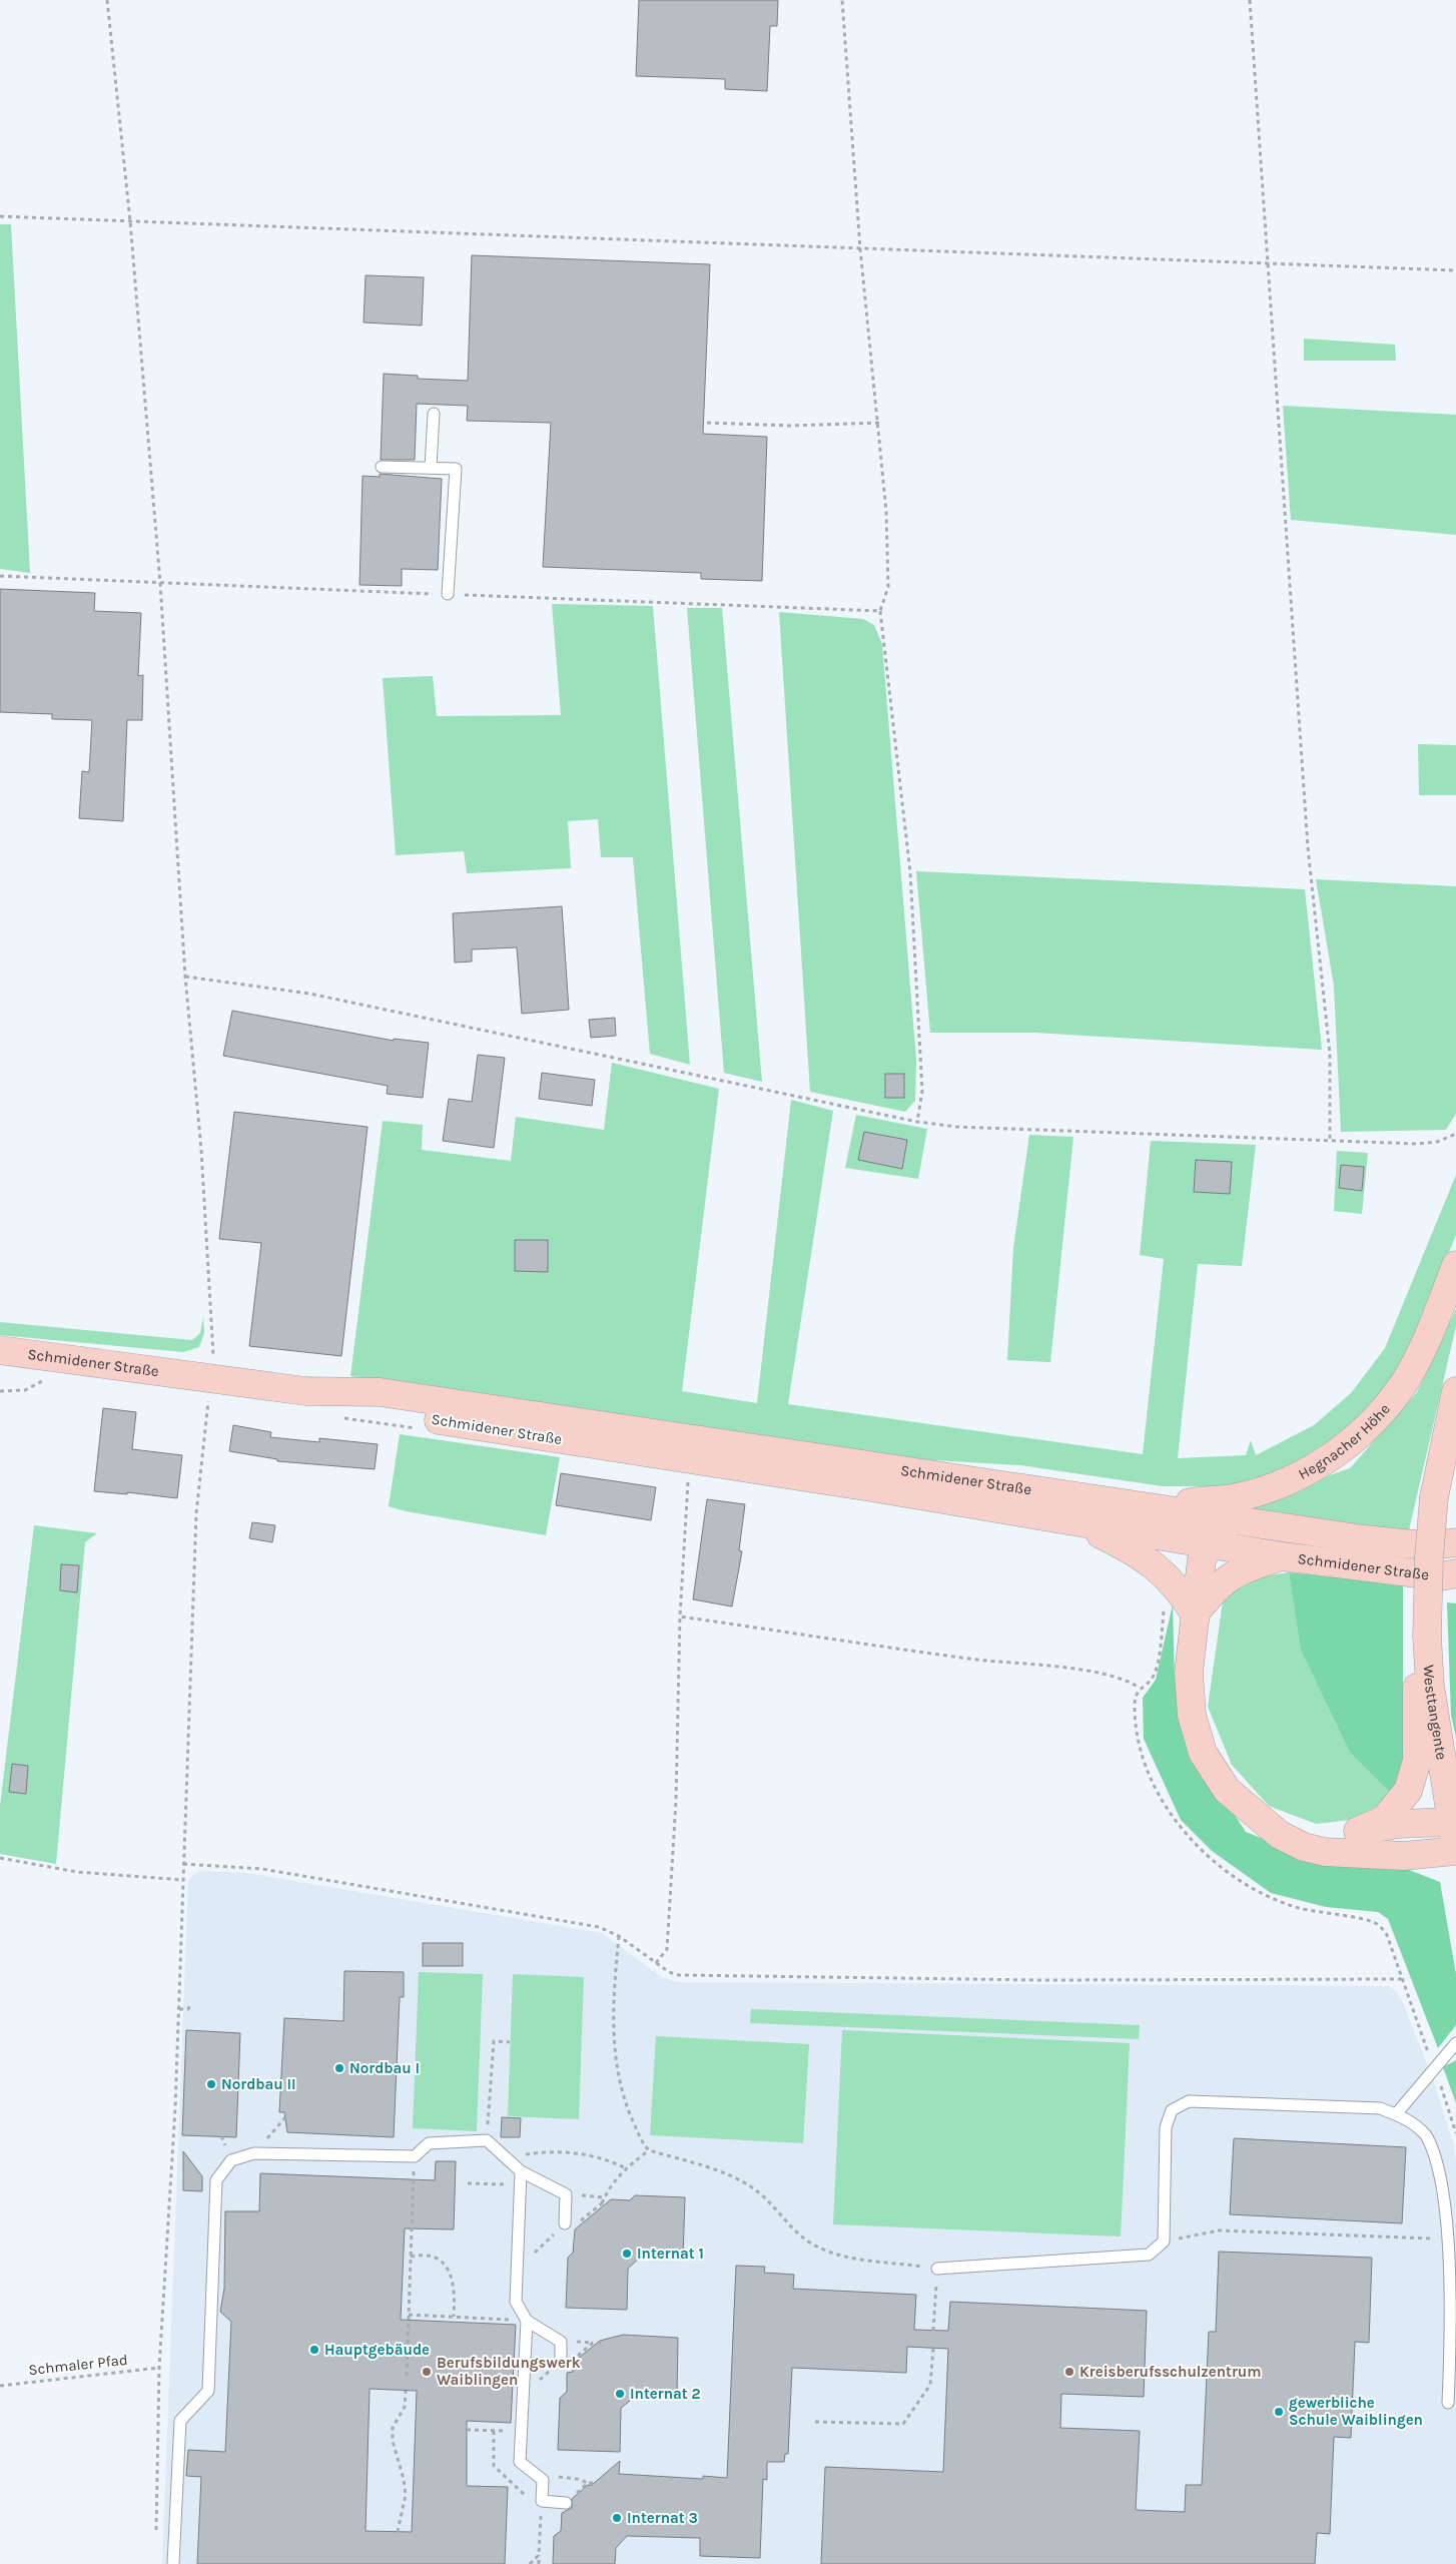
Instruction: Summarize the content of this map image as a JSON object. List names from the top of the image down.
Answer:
{
  "streets": {
    "main road": ["Schmidener Straße", "Hegnacher Höhe", "Westtangente"],
    "path": ["Schmaler Pfad"]
  },
  "crossings": [
    ["Schmidener Straße", "Hegnacher Höhe"]
  ],
  "places": [
    "Nordbau I",
    "Nordbau II",
    "Internat 1",
    "Hauptgebäude",
    "Berufsbildungswerk Waiblingen",
    "Kreisberufsschulzentrum",
    "Internat 2",
    "gewerbliche Schule Waiblingen",
    "Internat 3"
  ]
}
